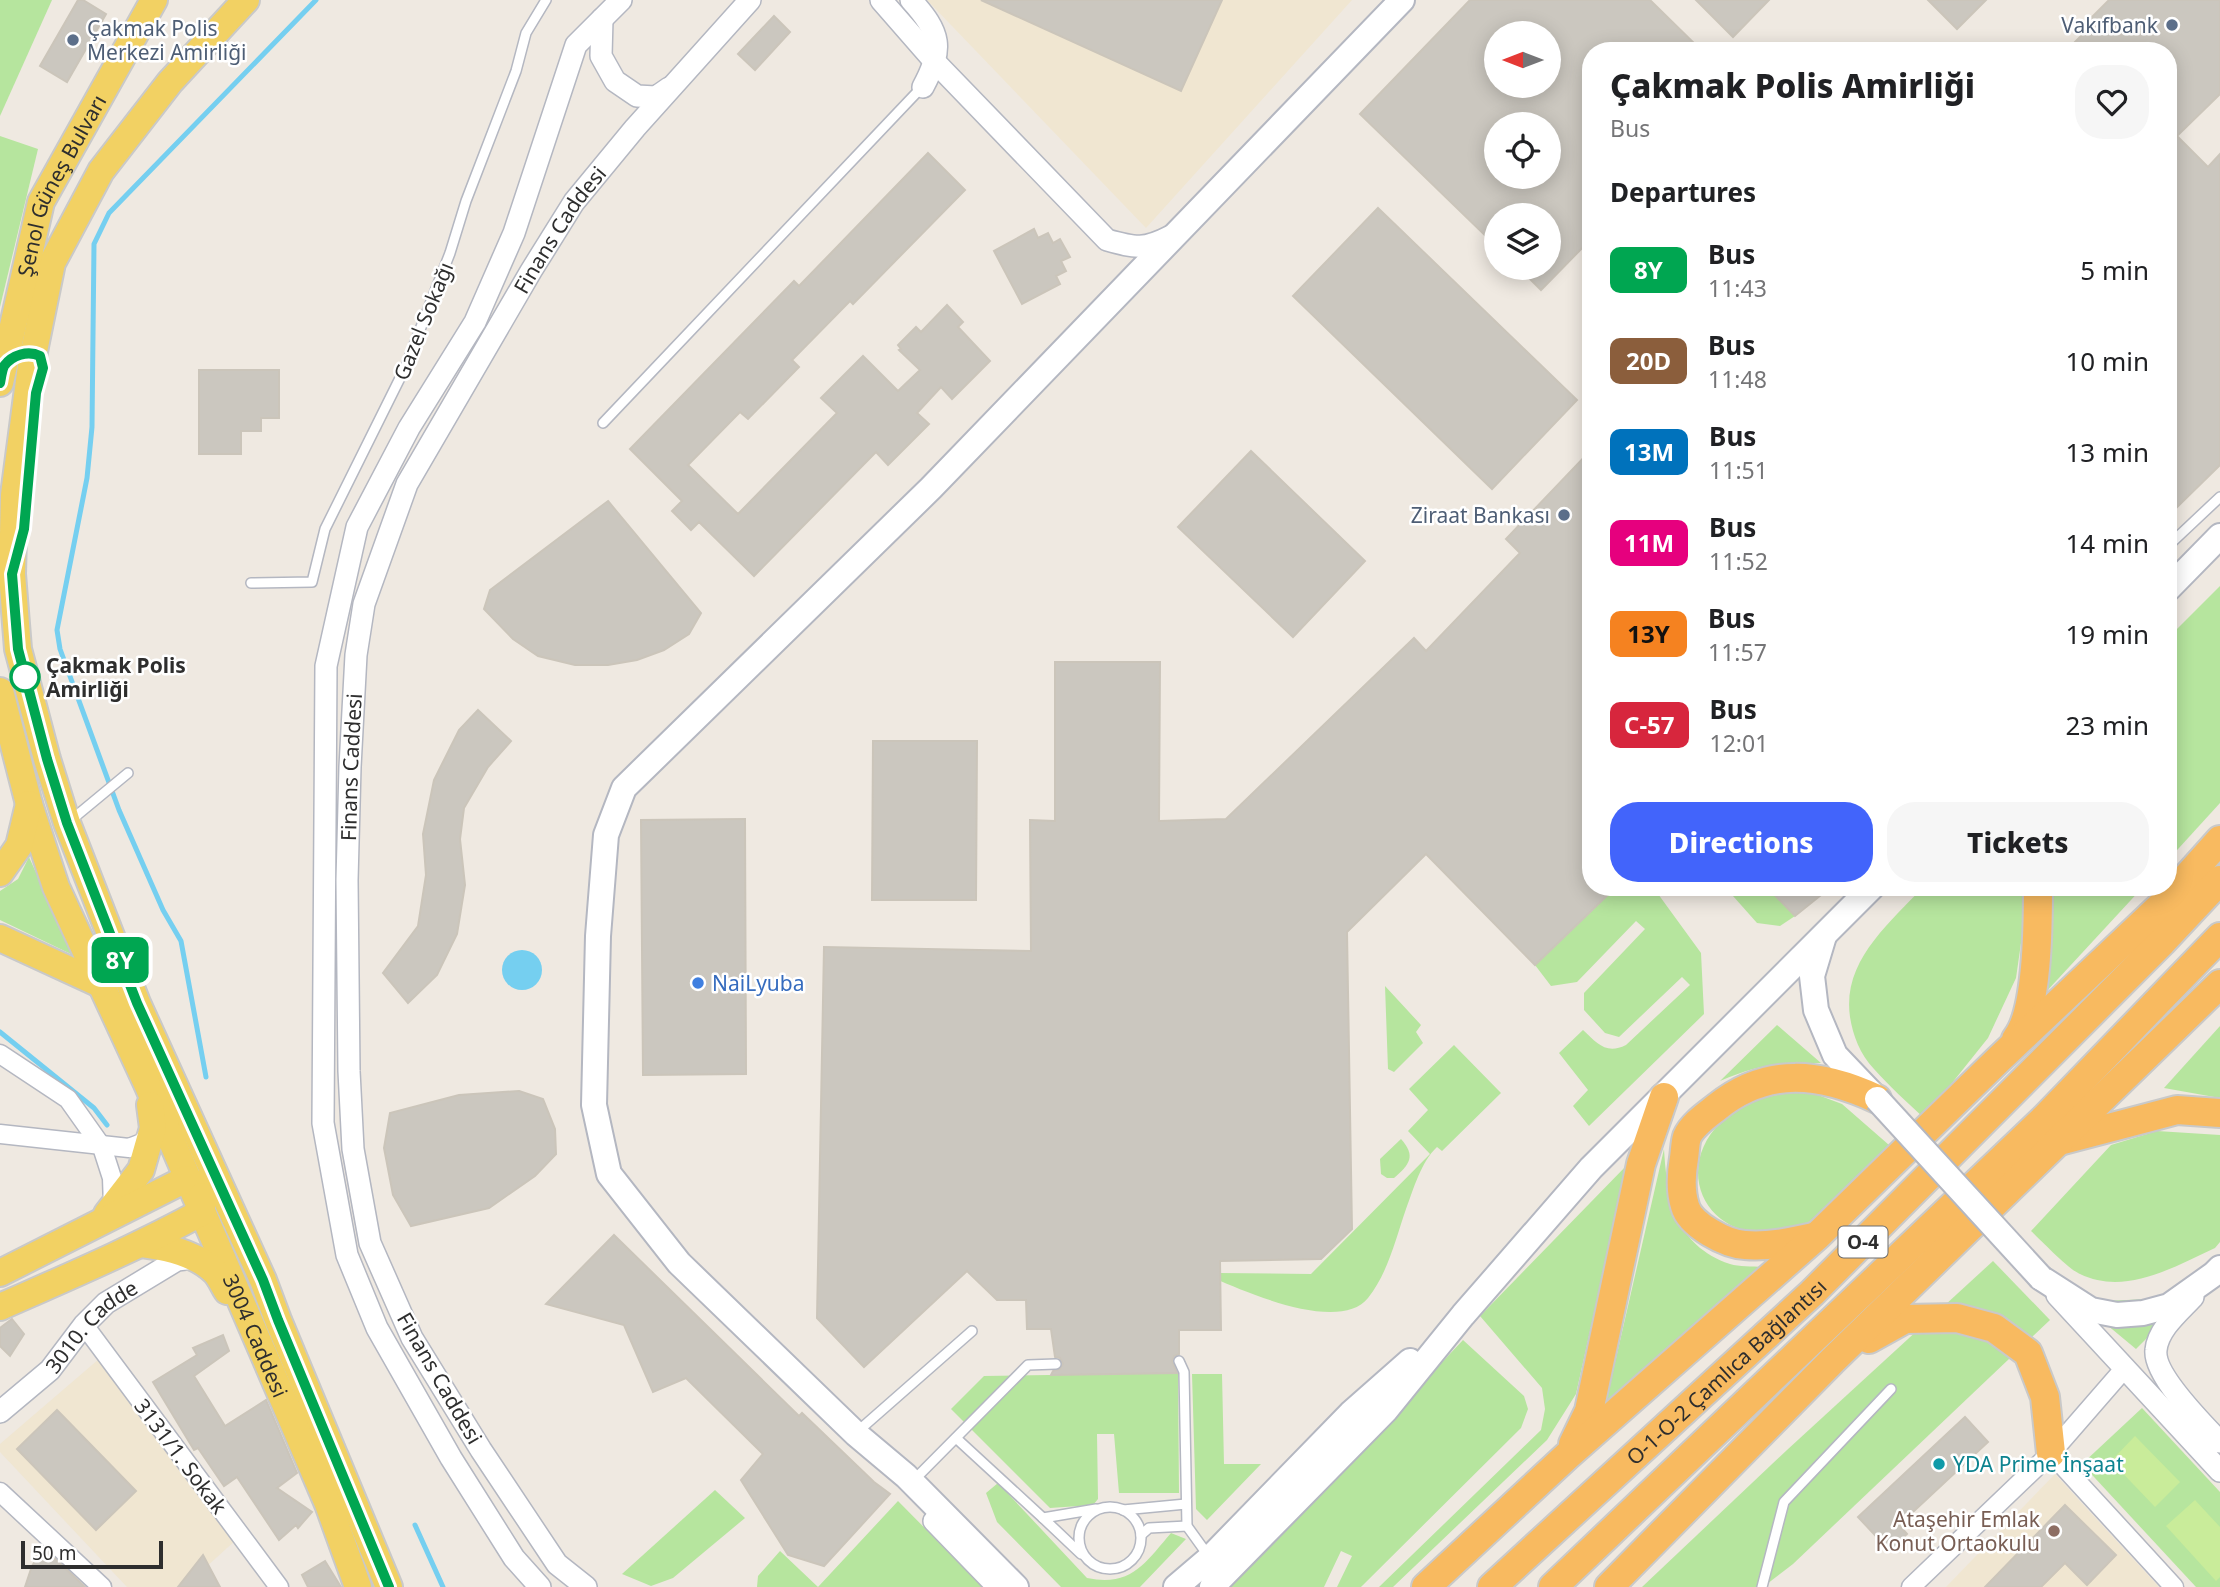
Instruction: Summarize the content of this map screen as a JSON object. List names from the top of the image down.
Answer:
{
  "streets": {
    "highway": ["O-4", "O-1-O-2 Çamlıca Bağlantısı"],
    "main road": ["Şenol Güneş Bulvarı", "3004 Caddesi"],
    "street": ["Finans Caddesi", "3010. Cadde", "3131/1. Sokak"],
    "lane": ["Gazel Sokağı"]
  },
  "crossings": [
    ["3010. Cadde", "3131/1. Sokak"]
  ],
  "places": [
    "Vakıfbank",
    "Çakmak Polis Merkezi Amirliği",
    "Ziraat Bankası",
    "Çakmak Polis Amirliği",
    "NaiLyuba",
    "YDA Prime İnşaat",
    "Ataşehir Emlak Konut Ortaokulu"
  ],
  "lines": ["bus line 8Y"],
  "scale_bar": "50 m",
  "north": "left",
  "page": {
    "on_map": "8Y",
    "heading": [
      ["Çakmak Polis Amirliği", "Bus"],
      "Departures"
    ],
    "list": [
      {
        "mark": "8Y",
        "name": "Bus",
        "note": "11:43",
        "value": "5 min"
      },
      {
        "mark": "20D",
        "name": "Bus",
        "note": "11:48",
        "value": "10 min"
      },
      {
        "mark": "13M",
        "name": "Bus",
        "note": "11:51",
        "value": "13 min"
      },
      {
        "mark": "11M",
        "name": "Bus",
        "note": "11:52",
        "value": "14 min"
      },
      {
        "mark": "13Y",
        "name": "Bus",
        "note": "11:57",
        "value": "19 min"
      },
      {
        "mark": "C-57",
        "name": "Bus",
        "note": "12:01",
        "value": "23 min"
      }
    ],
    "buttons": ["Directions", "Tickets"],
    "scale": "50 m"
  }
}
